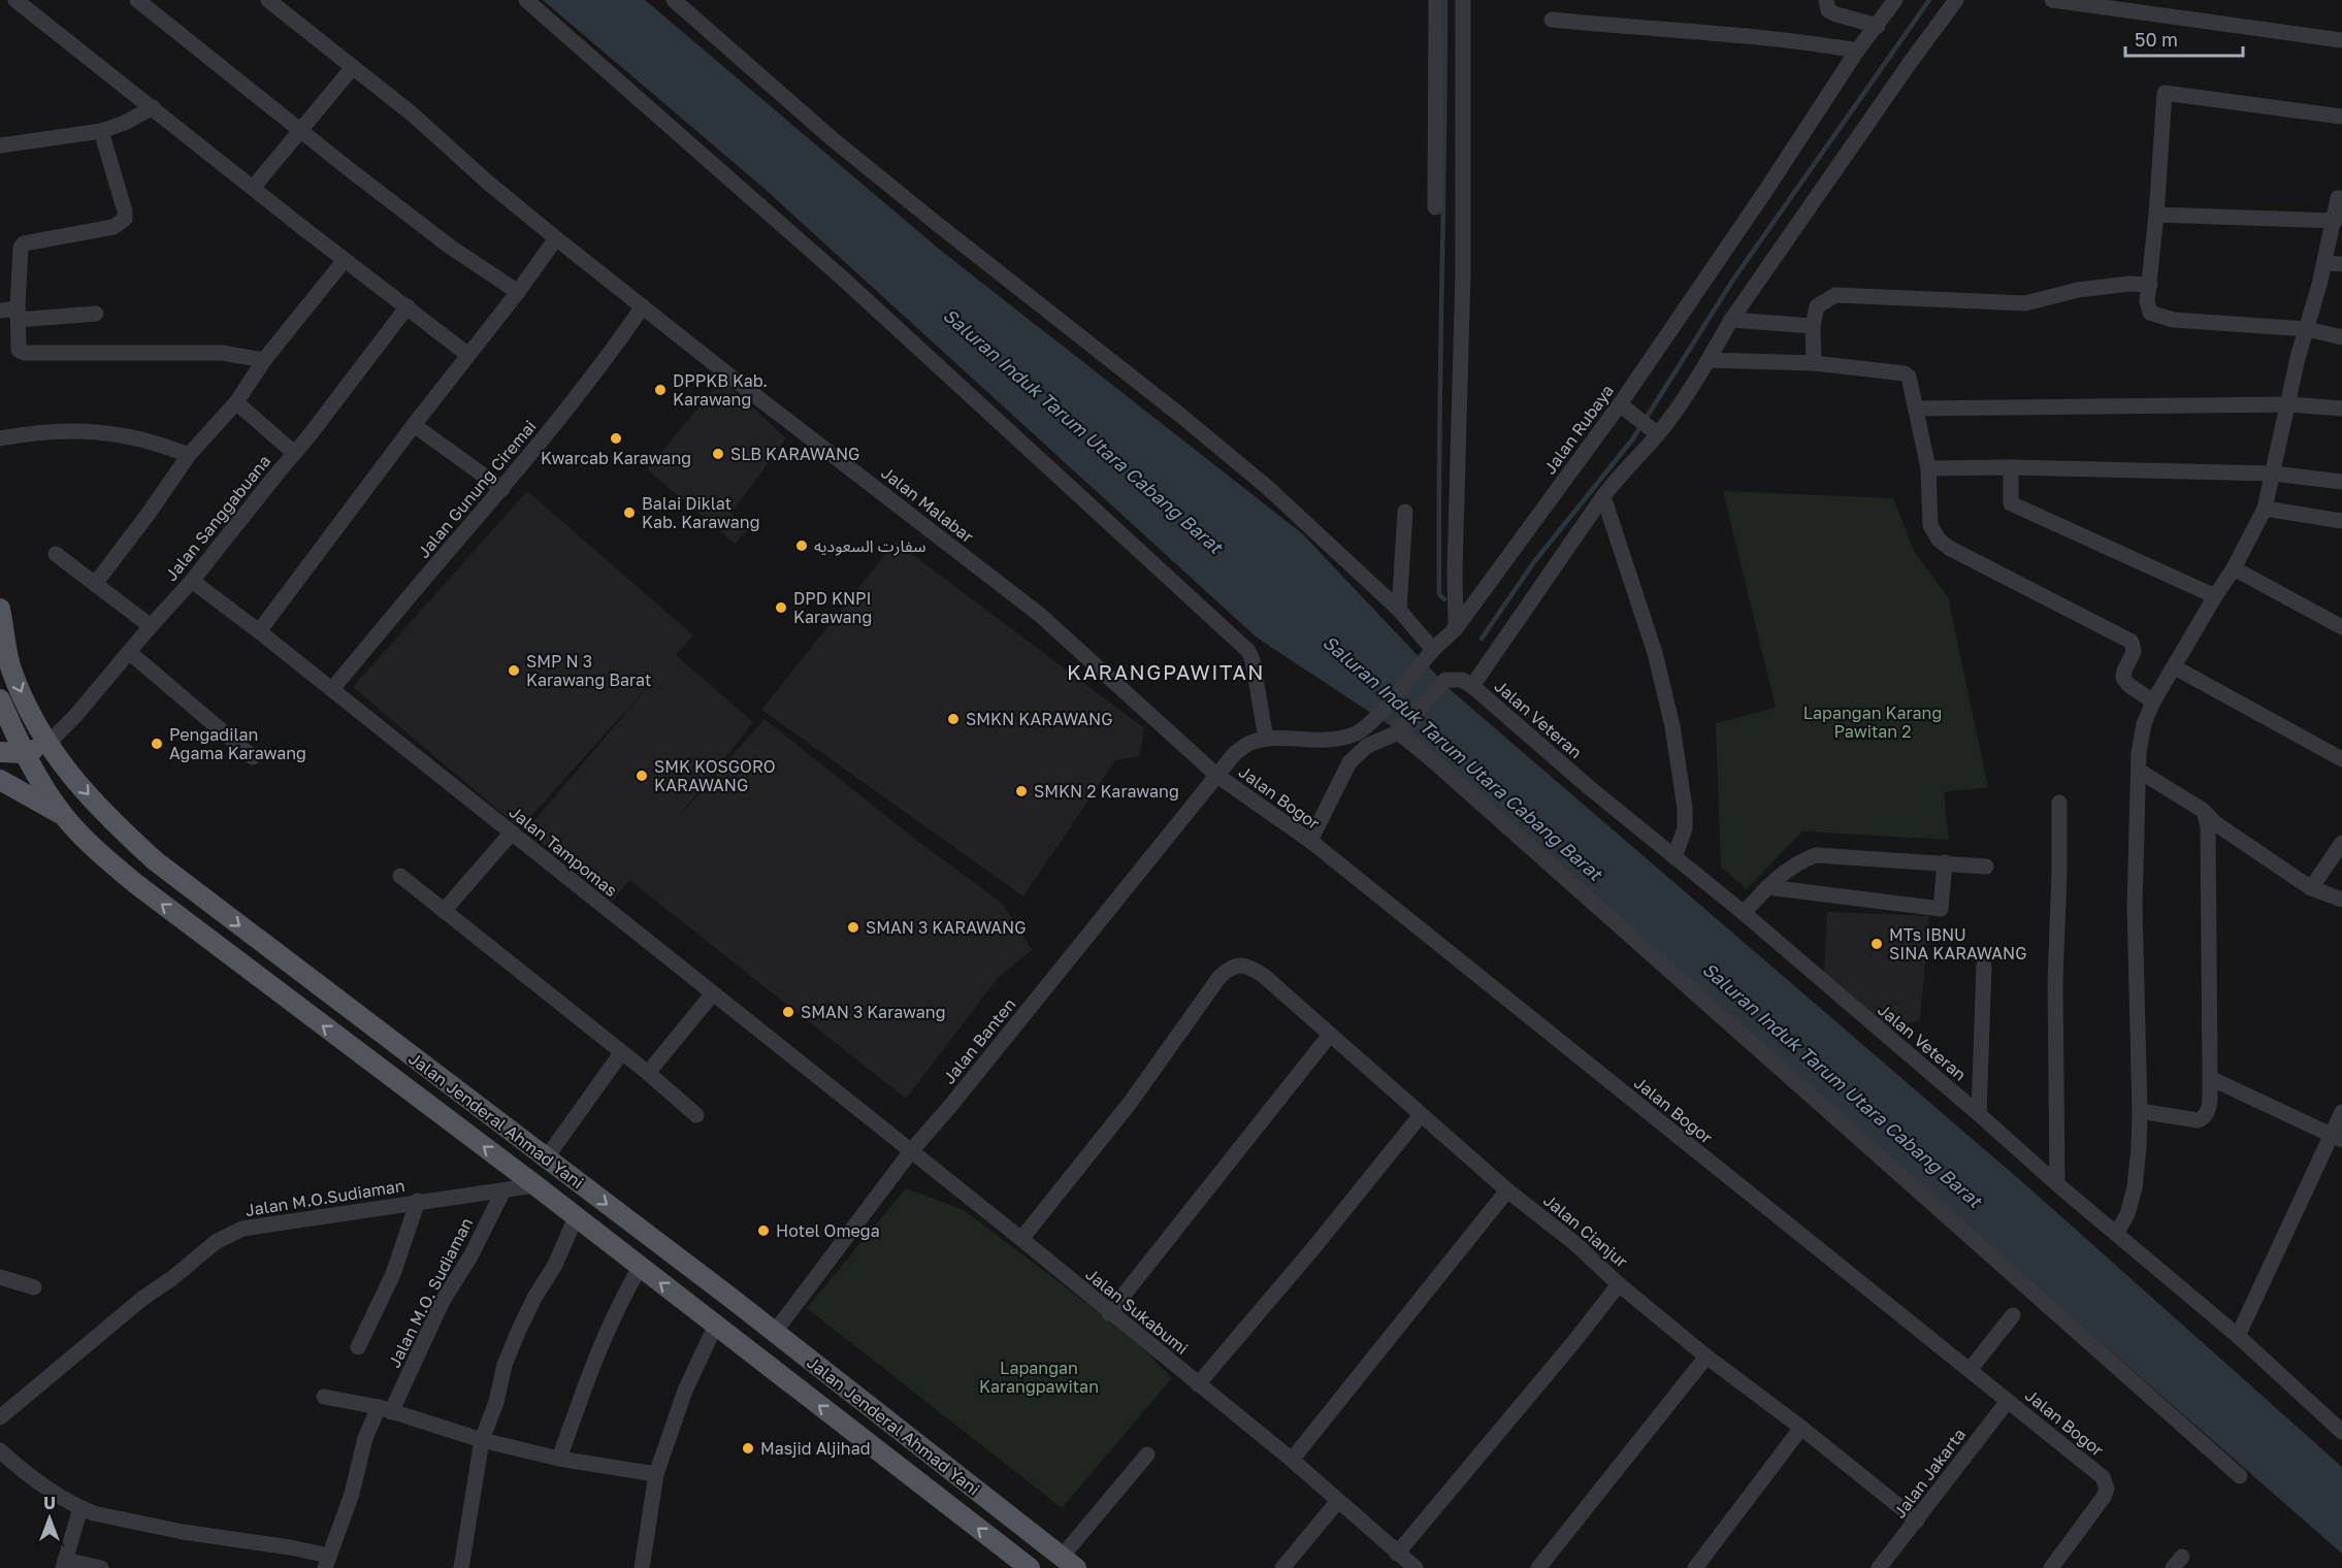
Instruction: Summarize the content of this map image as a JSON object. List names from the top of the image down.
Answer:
{
  "streets": {
    "main road": ["Jalan Jenderal Ahmad Yani"],
    "street": [
      "Jalan Rubaya",
      "Jalan Gunung Ciremai",
      "Jalan Malabar",
      "Jalan Sanggabuana",
      "Jalan Veteran",
      "Jalan Bogor",
      "Jalan Tampomas",
      "Jalan Banten",
      "Jalan M.O.Sudiaman",
      "Jalan Cianjur",
      "Jalan M.O. Sudiaman",
      "Jalan Sukabumi",
      "Jalan Jakarta"
    ]
  },
  "crossings": [
    ["Jalan Rubaya", "Jalan Malabar"],
    ["Jalan Rubaya", "Jalan Bogor"],
    ["Jalan Rubaya", "Jalan Banten"],
    ["Jalan Gunung Ciremai", "Jalan Malabar"],
    ["Jalan Gunung Ciremai", "Jalan Tampomas"],
    ["Jalan Malabar", "Jalan Bogor"],
    ["Jalan Malabar", "Jalan Banten"],
    ["Jalan Sanggabuana", "Jalan Tampomas"],
    ["Jalan Sanggabuana", "Jalan Jenderal Ahmad Yani"],
    ["Jalan Bogor", "Jalan Banten"],
    ["Jalan Bogor", "Jalan Jakarta"],
    ["Jalan Tampomas", "Jalan Banten"],
    ["Jalan Tampomas", "Jalan Sukabumi"],
    ["Jalan Banten", "Jalan Jenderal Ahmad Yani"],
    ["Jalan Banten", "Jalan Sukabumi"],
    ["Jalan Jenderal Ahmad Yani", "Jalan M.O.Sudiaman"],
    ["Jalan M.O.Sudiaman", "Jalan M.O. Sudiaman"],
    ["Jalan Cianjur", "Jalan Sukabumi"],
    ["Jalan Cianjur", "Jalan Jakarta"]
  ],
  "districts": ["KARANGPAWITAN"],
  "water": ["Saluran Induk Tarum Utara Cabang Barat"],
  "parks": ["Lapangan Karang Pawitan 2", "Lapangan Karangpawitan"],
  "places": [
    "DPPKB Kab. Karawang",
    "Kwarcab Karawang",
    "SLB KARAWANG",
    "Balai Diklat Kab. Karawang",
    "سفارت السعوديه",
    "DPD KNPI Karawang",
    "SMP N 3 Karawang Barat",
    "SMKN KARAWANG",
    "Pengadilan Agama Karawang",
    "SMK KOSGORO KARAWANG",
    "SMKN 2 Karawang",
    "SMAN 3 KARAWANG",
    "MTs IBNU SINA KARAWANG",
    "SMAN 3 Karawang",
    "Hotel Omega",
    "Masjid Aljihad"
  ],
  "scale_bar": "50 m",
  "north": "top"
}
